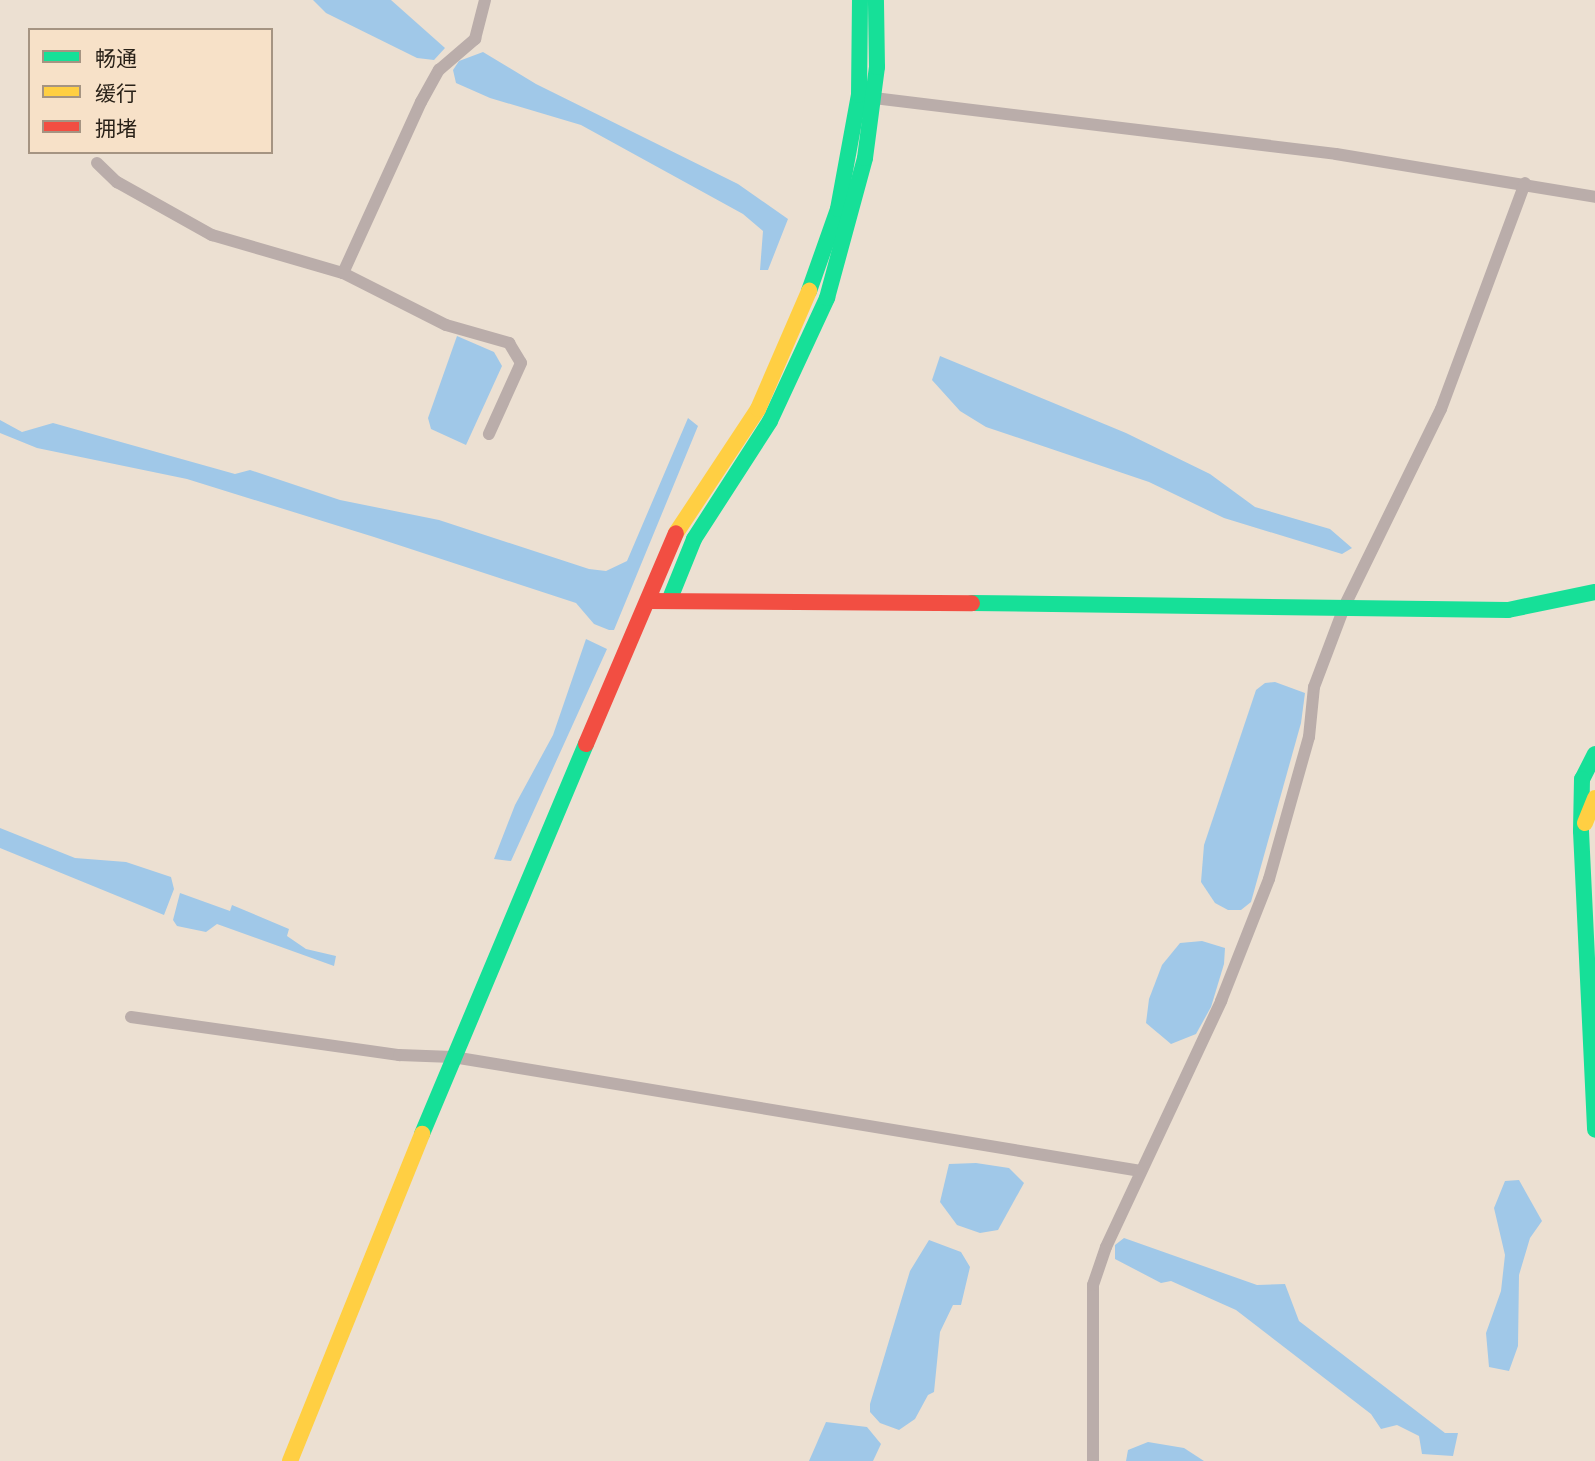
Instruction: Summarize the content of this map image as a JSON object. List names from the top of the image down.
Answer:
{
  "legend": ["畅通", "缓行", "拥堵"]
}
